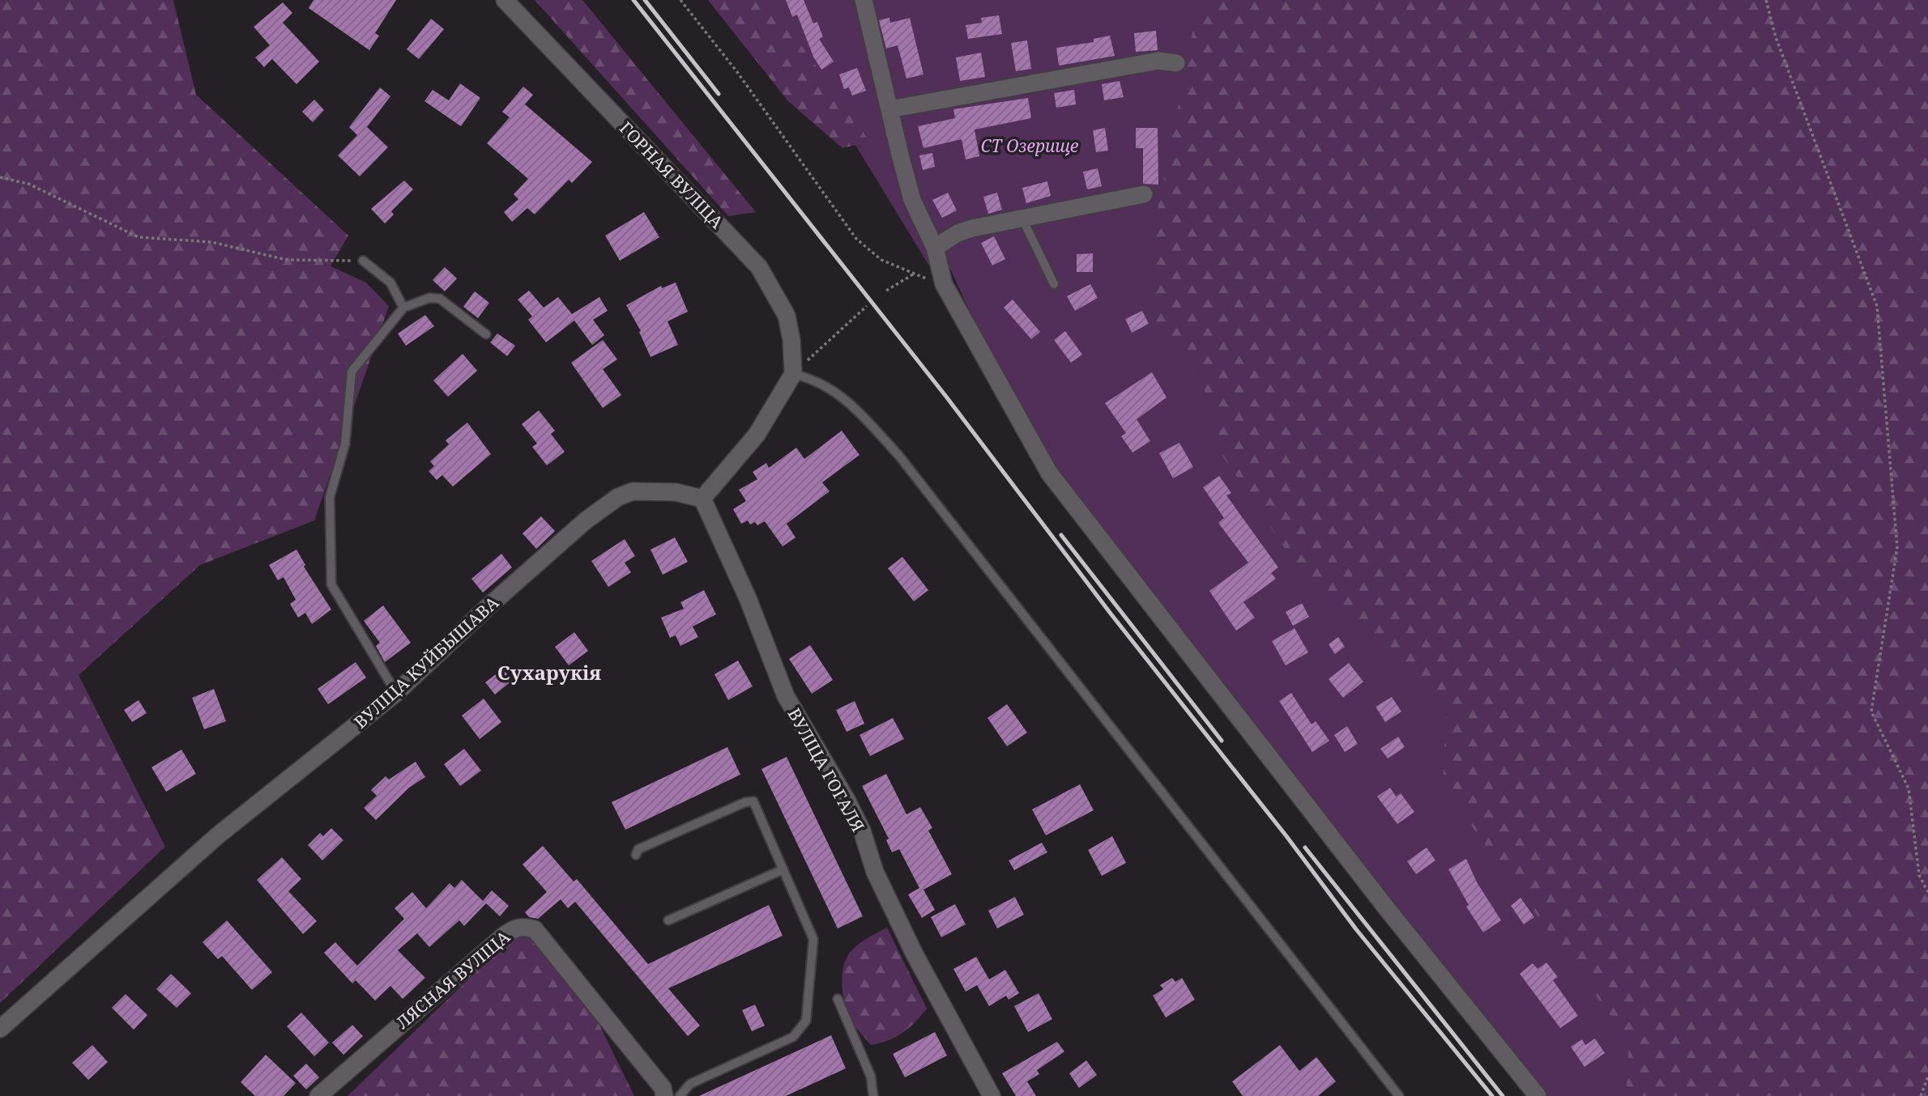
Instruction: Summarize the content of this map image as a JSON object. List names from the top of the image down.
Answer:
{
  "streets": {
    "street": [
      "ГОРНАЯ ВУЛІЦА",
      "ВУЛІЦА КУЙБЫШАВА",
      "ВУЛІЦА ГОГАЛЯ",
      "ЛЯСНАЯ ВУЛІЦА"
    ]
  },
  "crossings": [
    ["ВУЛІЦА КУЙБЫШАВА", "ВУЛІЦА ГОГАЛЯ"]
  ],
  "districts": ["Сухарукія"],
  "parks": ["СТ Озерище"]
}
